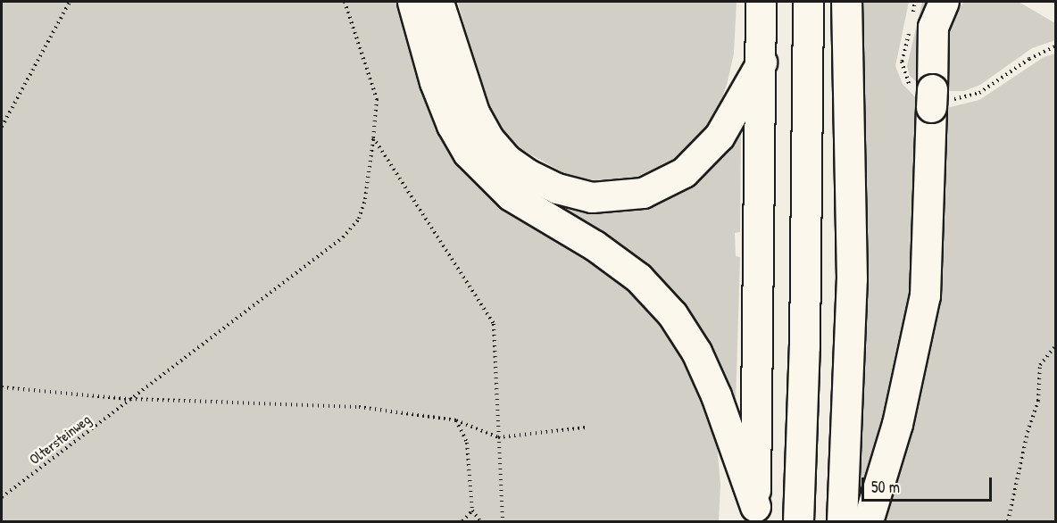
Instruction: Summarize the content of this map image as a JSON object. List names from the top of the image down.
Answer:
{
  "streets": {
    "path": ["Oltersteinweg"]
  },
  "scale_bar": "50 m"
}
